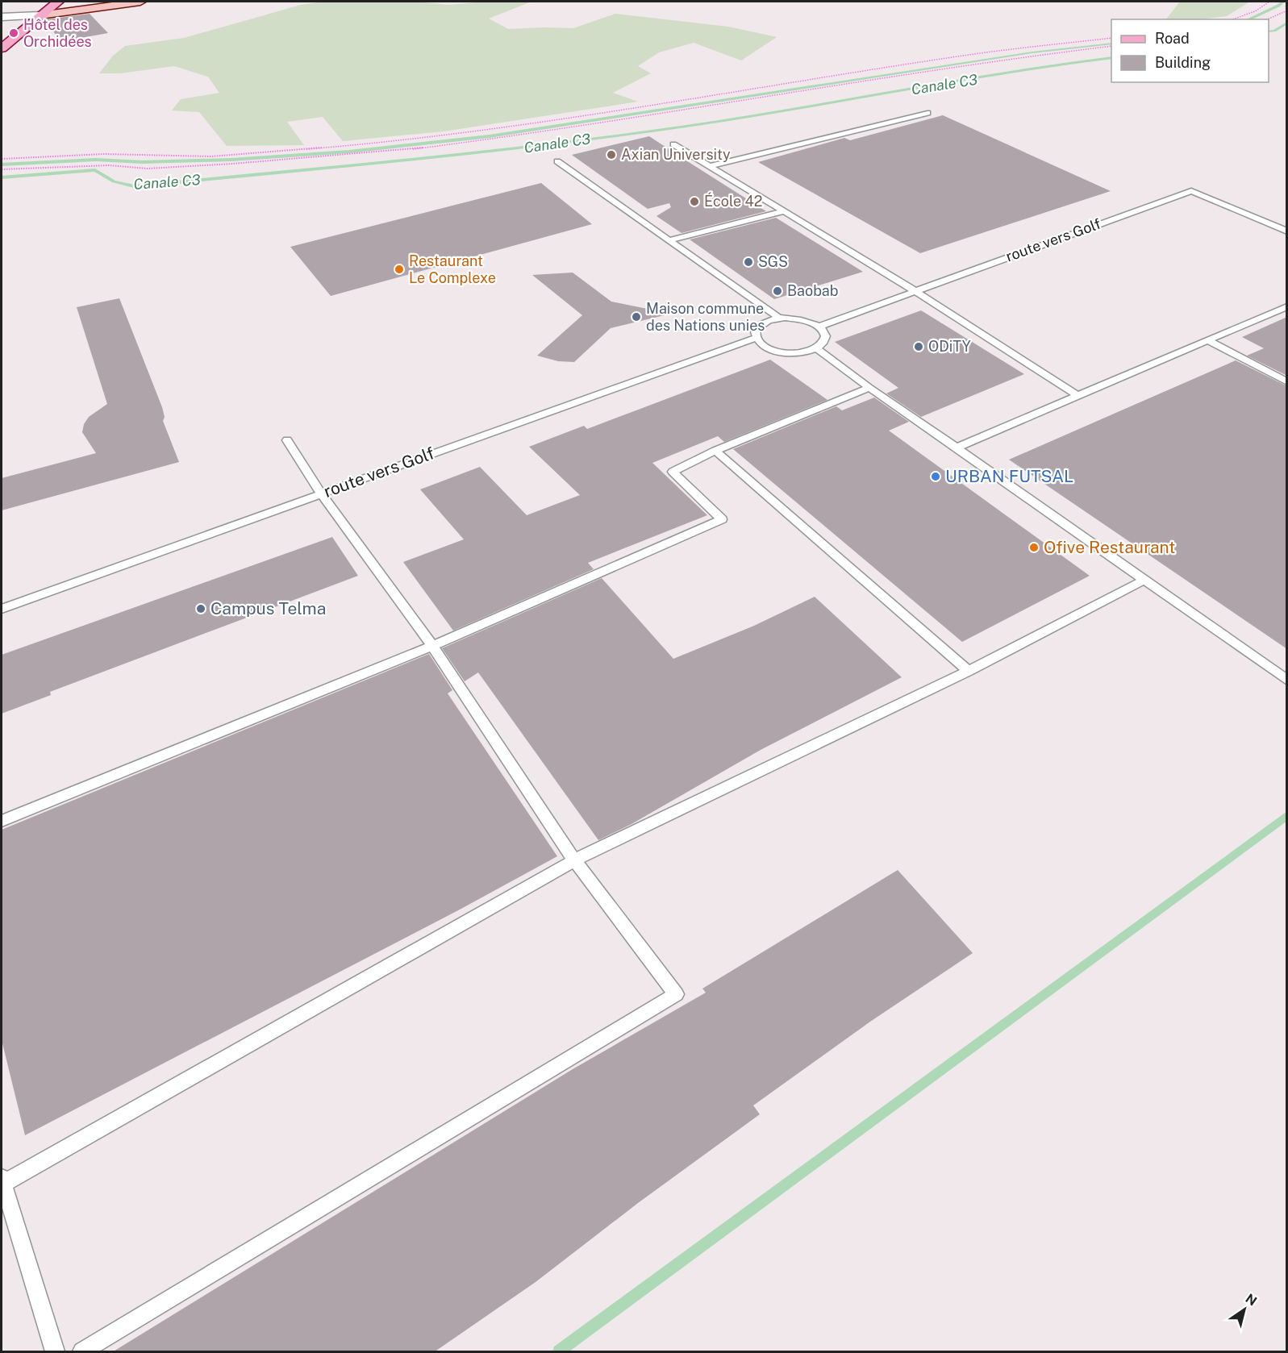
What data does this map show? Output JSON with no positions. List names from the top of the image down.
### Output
{
  "streets": {
    "lane": ["route vers Golf"]
  },
  "water": ["Canale C3"],
  "places": [
    "Hôtel des Orchidées",
    "Axian University",
    "École 42",
    "SGS",
    "Restaurant Le Complexe",
    "Baobab",
    "Maison commune des Nations unies",
    "ODiTY",
    "URBAN FUTSAL",
    "Ofive Restaurant",
    "Campus Telma"
  ],
  "legend": ["Road", "Building"],
  "north": "top right"
}
